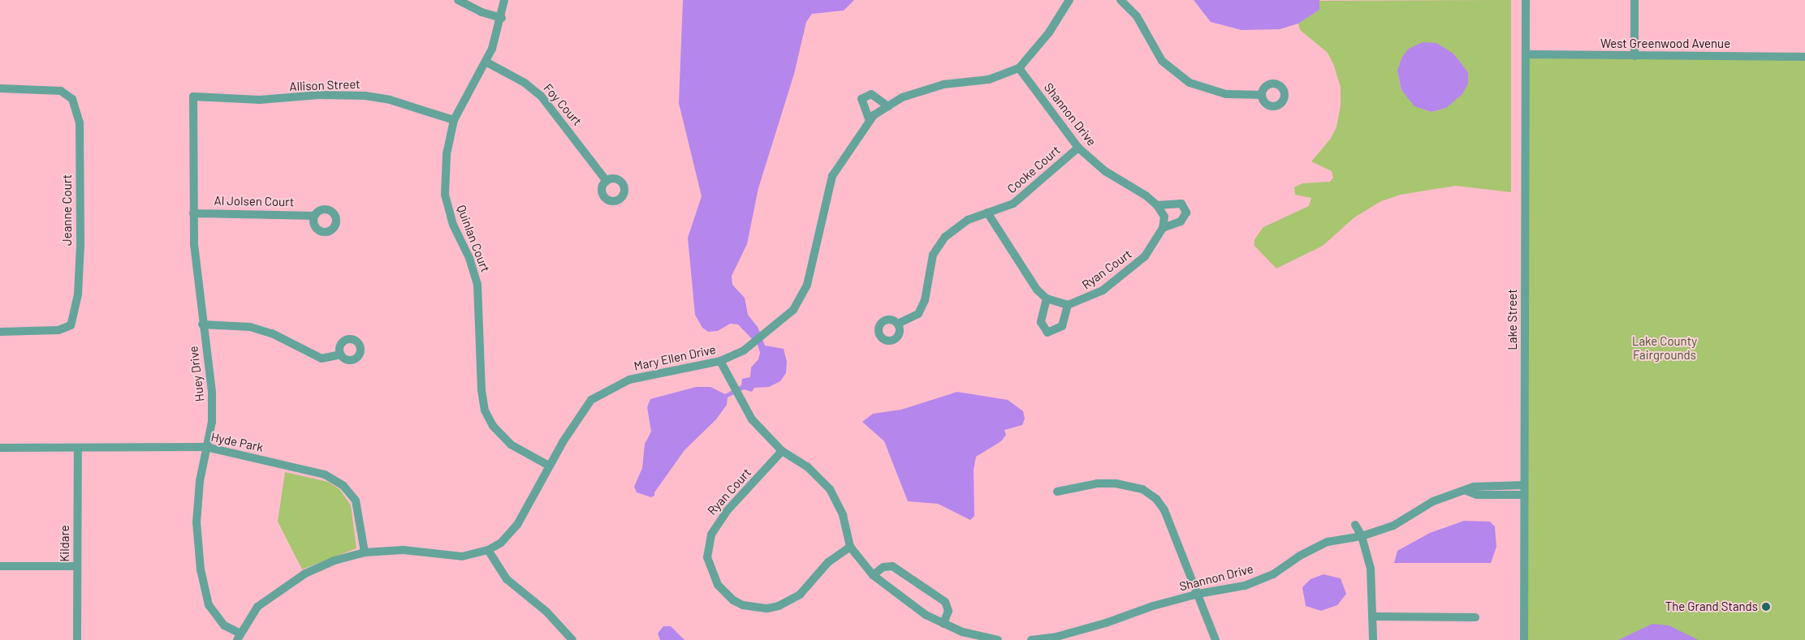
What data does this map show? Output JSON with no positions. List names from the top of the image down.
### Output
{
  "streets": {
    "street": [
      "West Greenwood Avenue",
      "Allison Street",
      "Foy Court",
      "Shannon Drive",
      "Cooke Court",
      "Al Jolsen Court",
      "Jeanne Court",
      "Quinlan Court",
      "Ryan Court",
      "Lake Street",
      "Mary Ellen Drive",
      "Huey Drive",
      "Hyde Park",
      "Kildare"
    ]
  },
  "crossings": [
    ["West Greenwood Avenue", "Lake Street"],
    ["Allison Street", "Quinlan Court"],
    ["Allison Street", "Huey Drive"],
    ["Foy Court", "Quinlan Court"],
    ["Shannon Drive", "Cooke Court"],
    ["Shannon Drive", "Ryan Court"],
    ["Shannon Drive", "Lake Street"],
    ["Shannon Drive", "Mary Ellen Drive"],
    ["Al Jolsen Court", "Huey Drive"],
    ["Quinlan Court", "Mary Ellen Drive"],
    ["Mary Ellen Drive", "Huey Drive"],
    ["Mary Ellen Drive", "Hyde Park"],
    ["Huey Drive", "Hyde Park"],
    ["Hyde Park", "Kildare"]
  ],
  "parks": ["Lake County Fairgrounds"],
  "places": ["The Grand Stands"]
}
